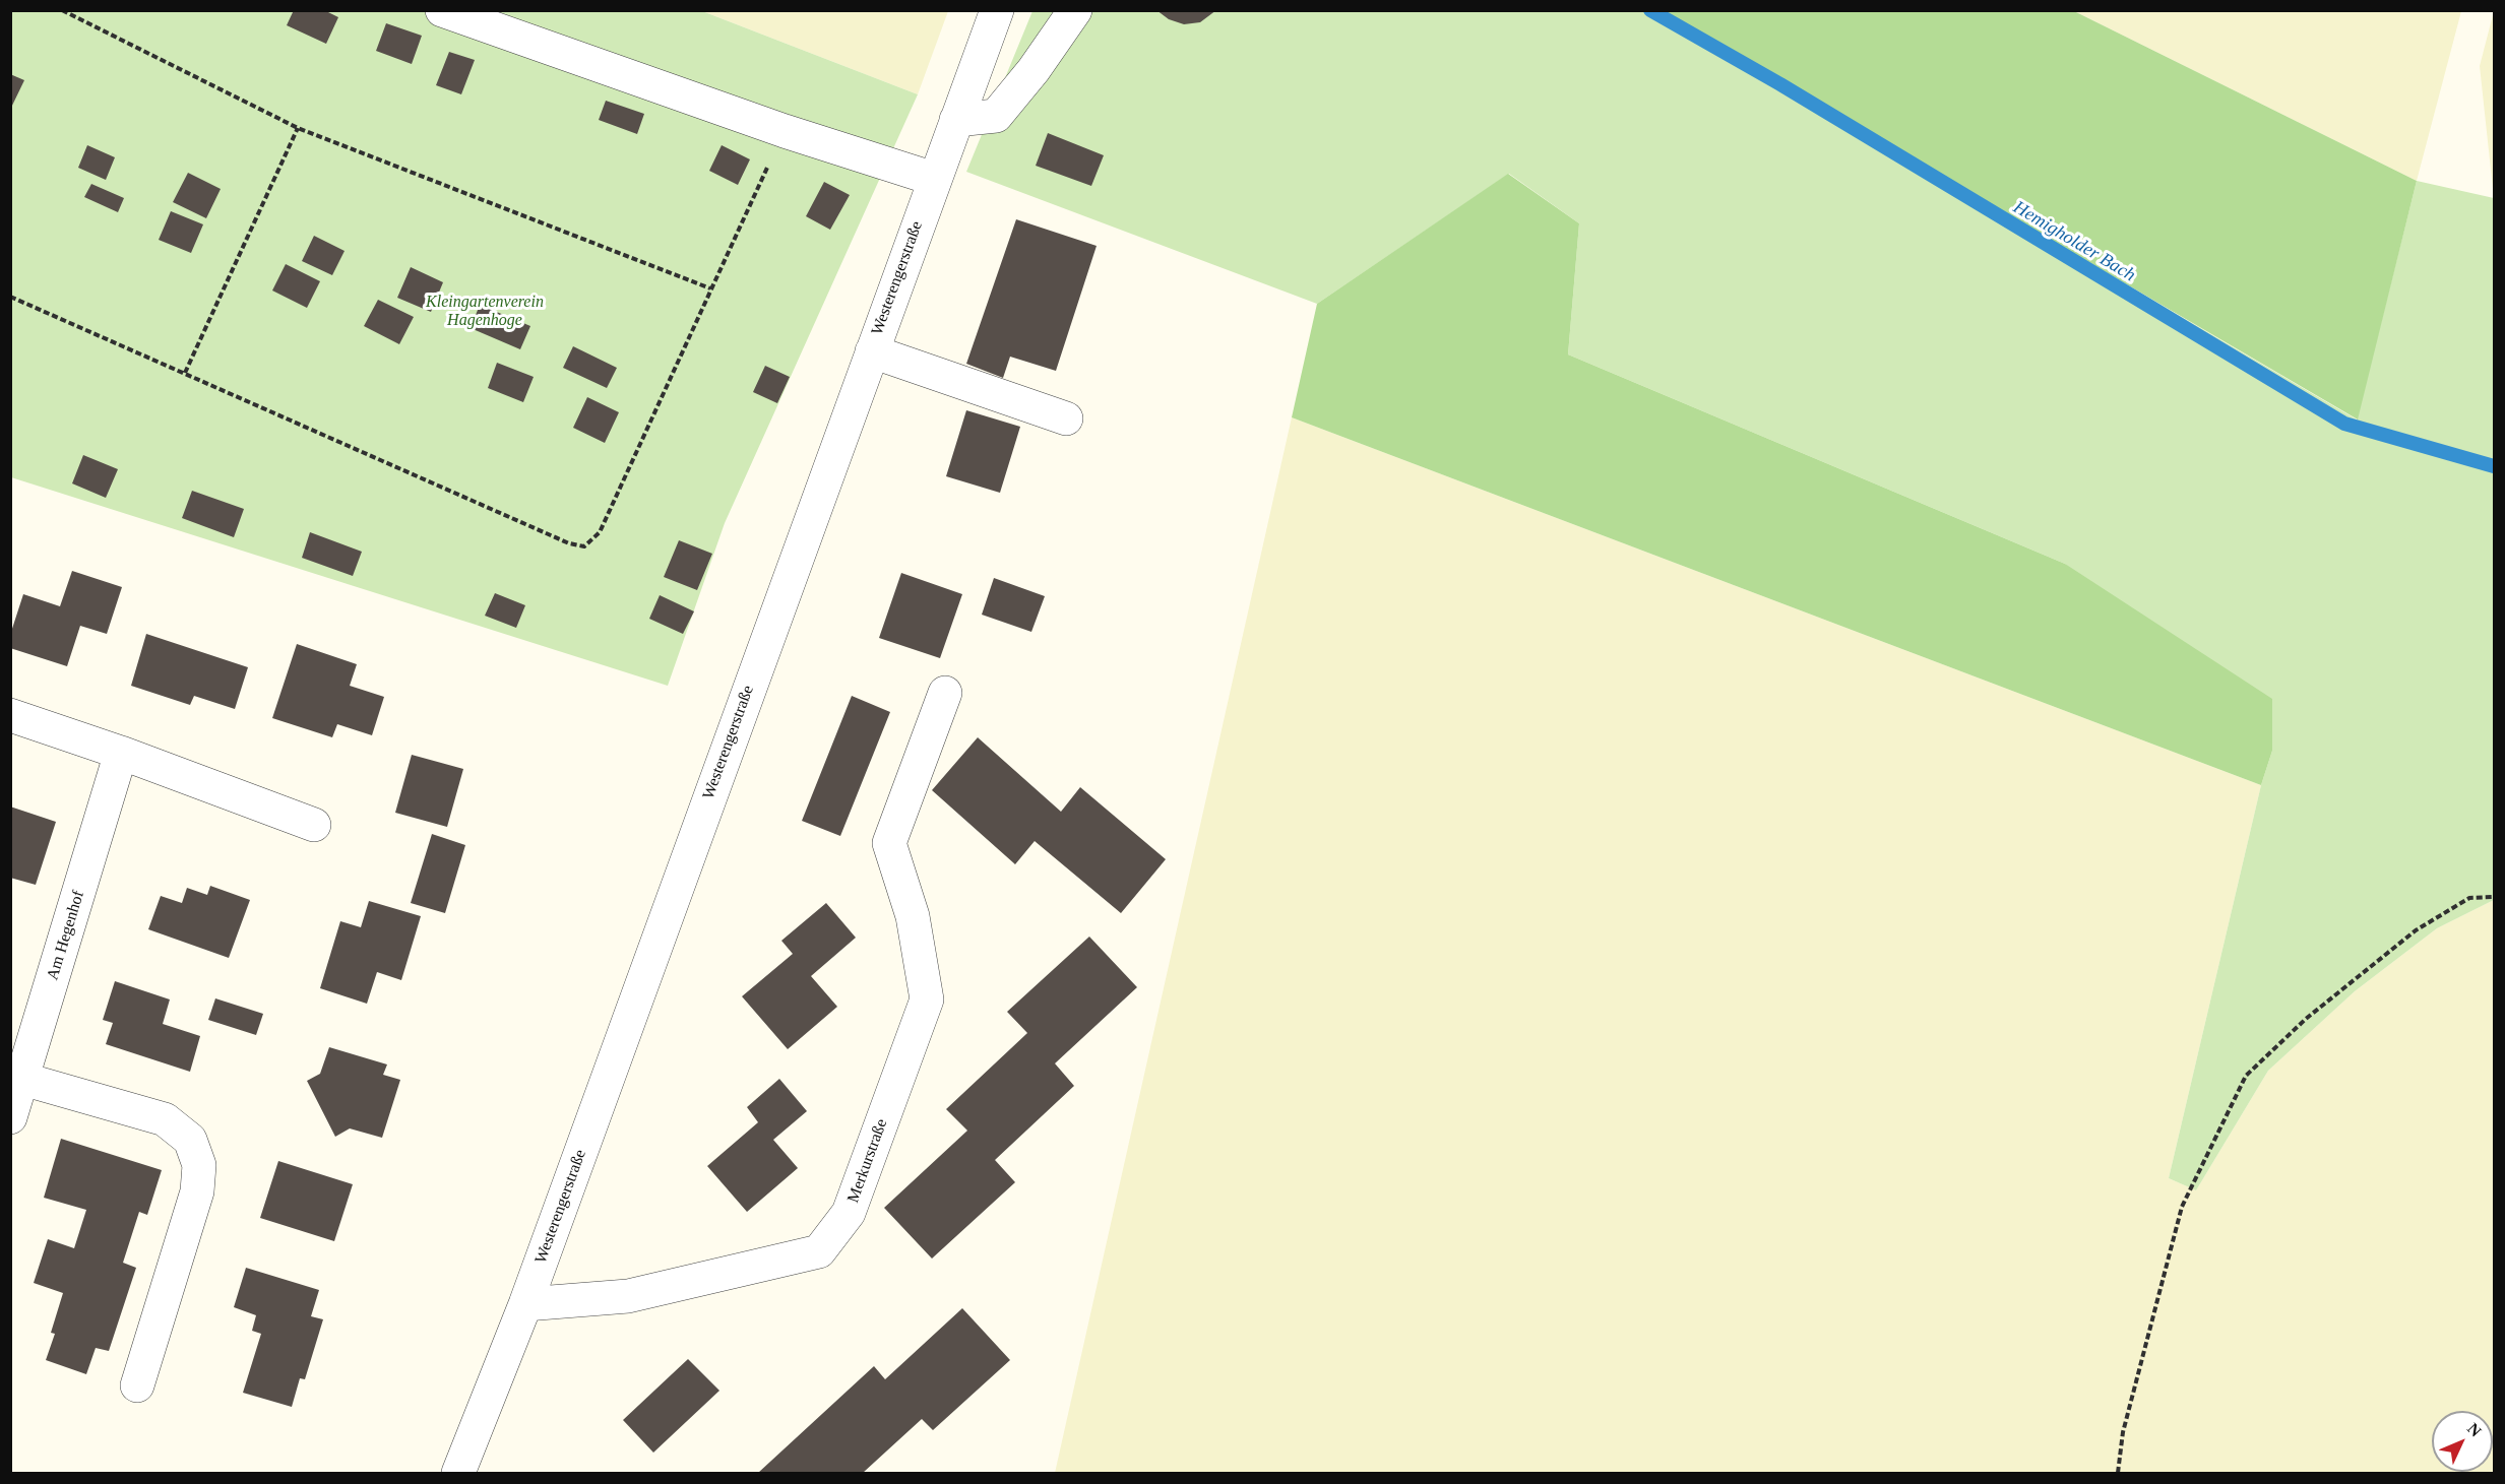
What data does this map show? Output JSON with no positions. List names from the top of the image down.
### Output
{
  "streets": {
    "street": ["Westerengerstraße", "Am Hegenhof", "Merkurstraße"]
  },
  "crossings": [
    ["Westerengerstraße", "Merkurstraße"]
  ],
  "water": ["Hemigholder Bach"],
  "parks": ["Kleingartenverein Hagenhoge"],
  "north": "top right"
}
